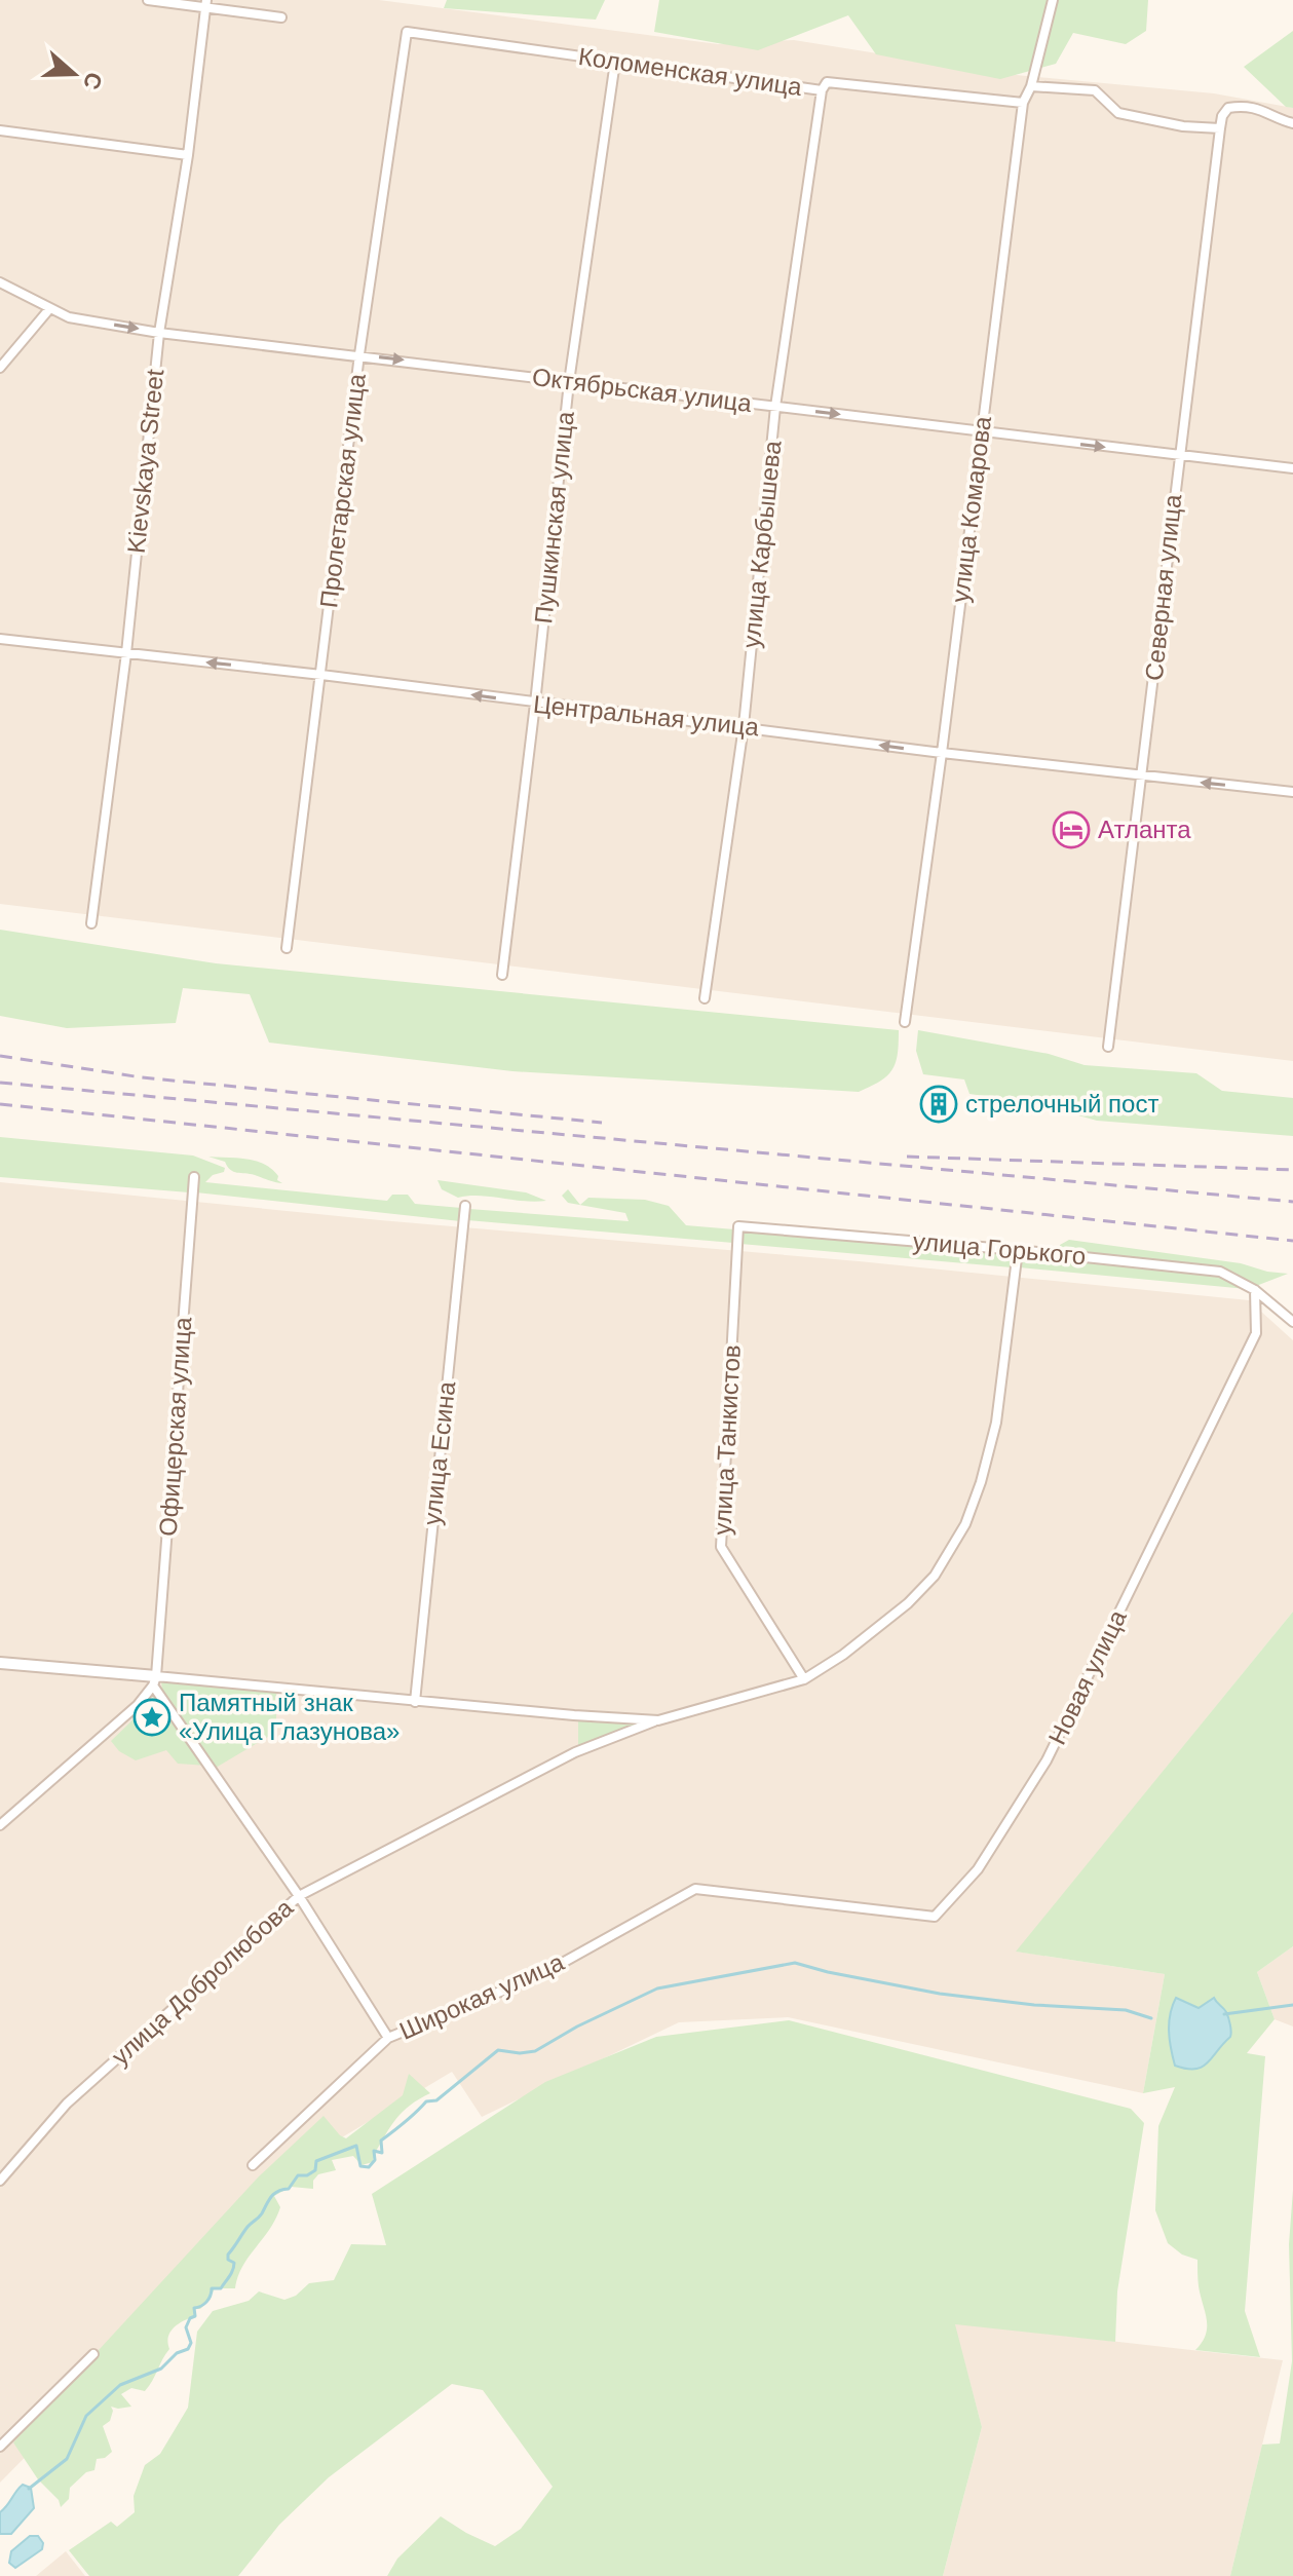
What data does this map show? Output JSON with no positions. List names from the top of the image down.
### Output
{
  "streets": {
    "street": [
      "Коломенская улица",
      "Октябрьская улица",
      "Kievskaya Street",
      "Пролетарская улица",
      "улица Комарова",
      "Пушкинская улица",
      "улица Карбышева",
      "Северная улица",
      "Центральная улица",
      "улица Горького",
      "Офицерская улица",
      "улица Танкистов",
      "улица Есина",
      "Новая улица",
      "улица Добролюбова",
      "Широкая улица"
    ]
  },
  "crossings": [
    ["Коломенская улица", "Пролетарская улица"],
    ["Коломенская улица", "улица Комарова"],
    ["Коломенская улица", "Пушкинская улица"],
    ["Коломенская улица", "улица Карбышева"],
    ["Октябрьская улица", "Kievskaya Street"],
    ["Октябрьская улица", "Пролетарская улица"],
    ["Октябрьская улица", "улица Комарова"],
    ["Октябрьская улица", "Пушкинская улица"],
    ["Октябрьская улица", "улица Карбышева"],
    ["Октябрьская улица", "Северная улица"],
    ["Kievskaya Street", "Центральная улица"],
    ["Пролетарская улица", "Центральная улица"],
    ["улица Комарова", "Центральная улица"],
    ["Пушкинская улица", "Центральная улица"],
    ["улица Карбышева", "Центральная улица"],
    ["Северная улица", "Центральная улица"],
    ["улица Горького", "улица Танкистов"],
    ["улица Горького", "Новая улица"],
    ["Офицерская улица", "Широкая улица"],
    ["Новая улица", "Широкая улица"],
    ["улица Добролюбова", "Широкая улица"]
  ],
  "one_way": ["Октябрьская улица", "Центральная улица"],
  "places": {
    "hotel": ["Атланта"],
    "building": ["стрелочный пост"],
    "place": ["Памятный знак «Улица Глазунова»"]
  },
  "north": "right"
}
